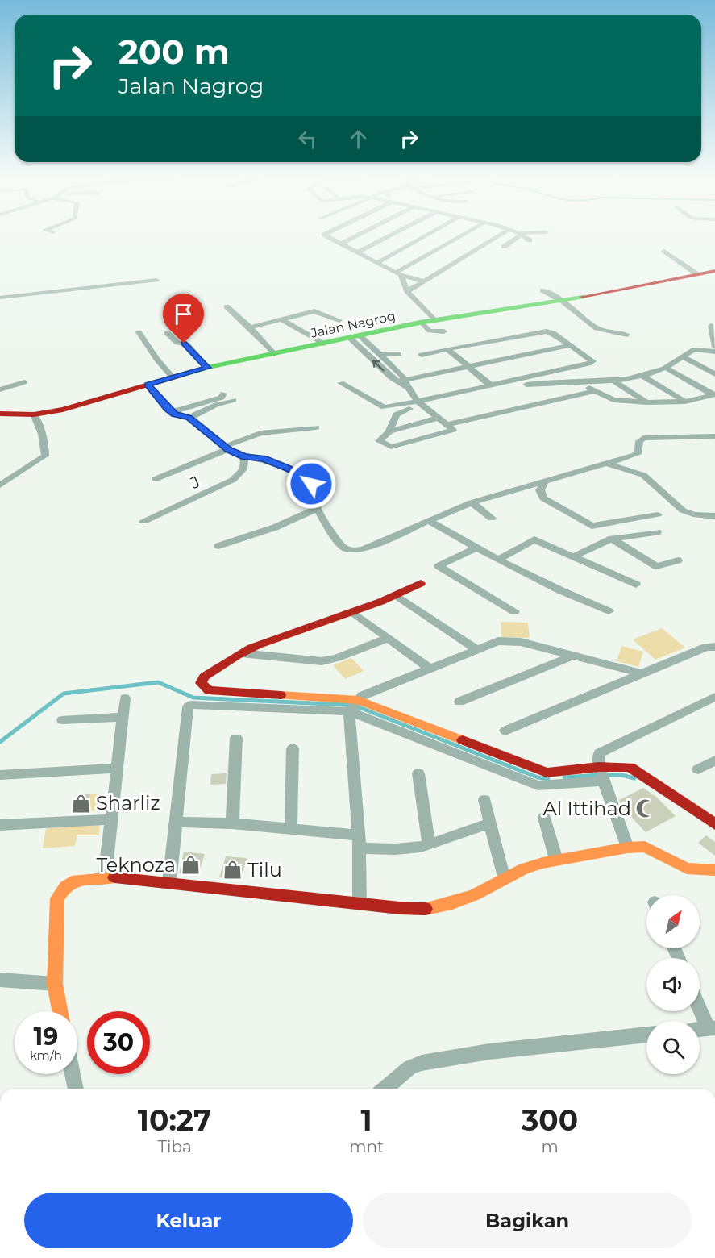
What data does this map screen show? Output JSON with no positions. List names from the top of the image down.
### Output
{
  "streets": {
    "street": ["Jalan Nagrog", "J"]
  },
  "places": {
    "shop": ["Sharliz", "Teknoza", "Tilu"],
    "mosque": ["Al Ittihad"]
  },
  "north": "top right",
  "page": {
    "turn": ["200 m", "Jalan Nagrog"],
    "speed": "19 km/h",
    "limit": "30",
    "eta": [
      "10:27",
      "Tiba",
      "1",
      "mnt",
      "300",
      "m"
    ],
    "buttons": ["Keluar", "Bagikan"]
  }
}
